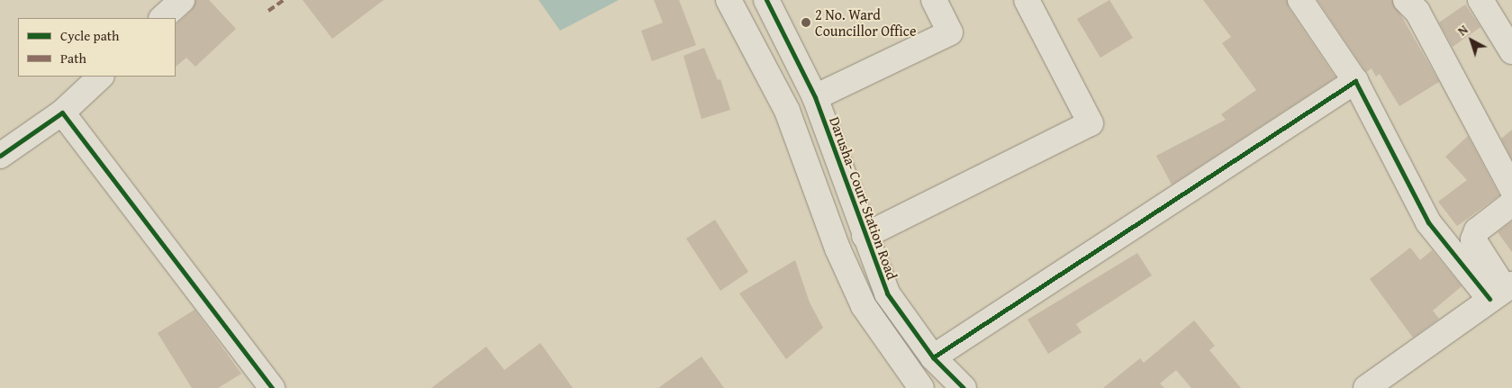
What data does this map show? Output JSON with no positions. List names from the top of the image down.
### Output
{
  "streets": {
    "street": ["Darusha- Court Station Road"]
  },
  "places": ["2 No. Ward Councillor Office"],
  "legend": ["Cycle path", "Path"],
  "north": "top left"
}
